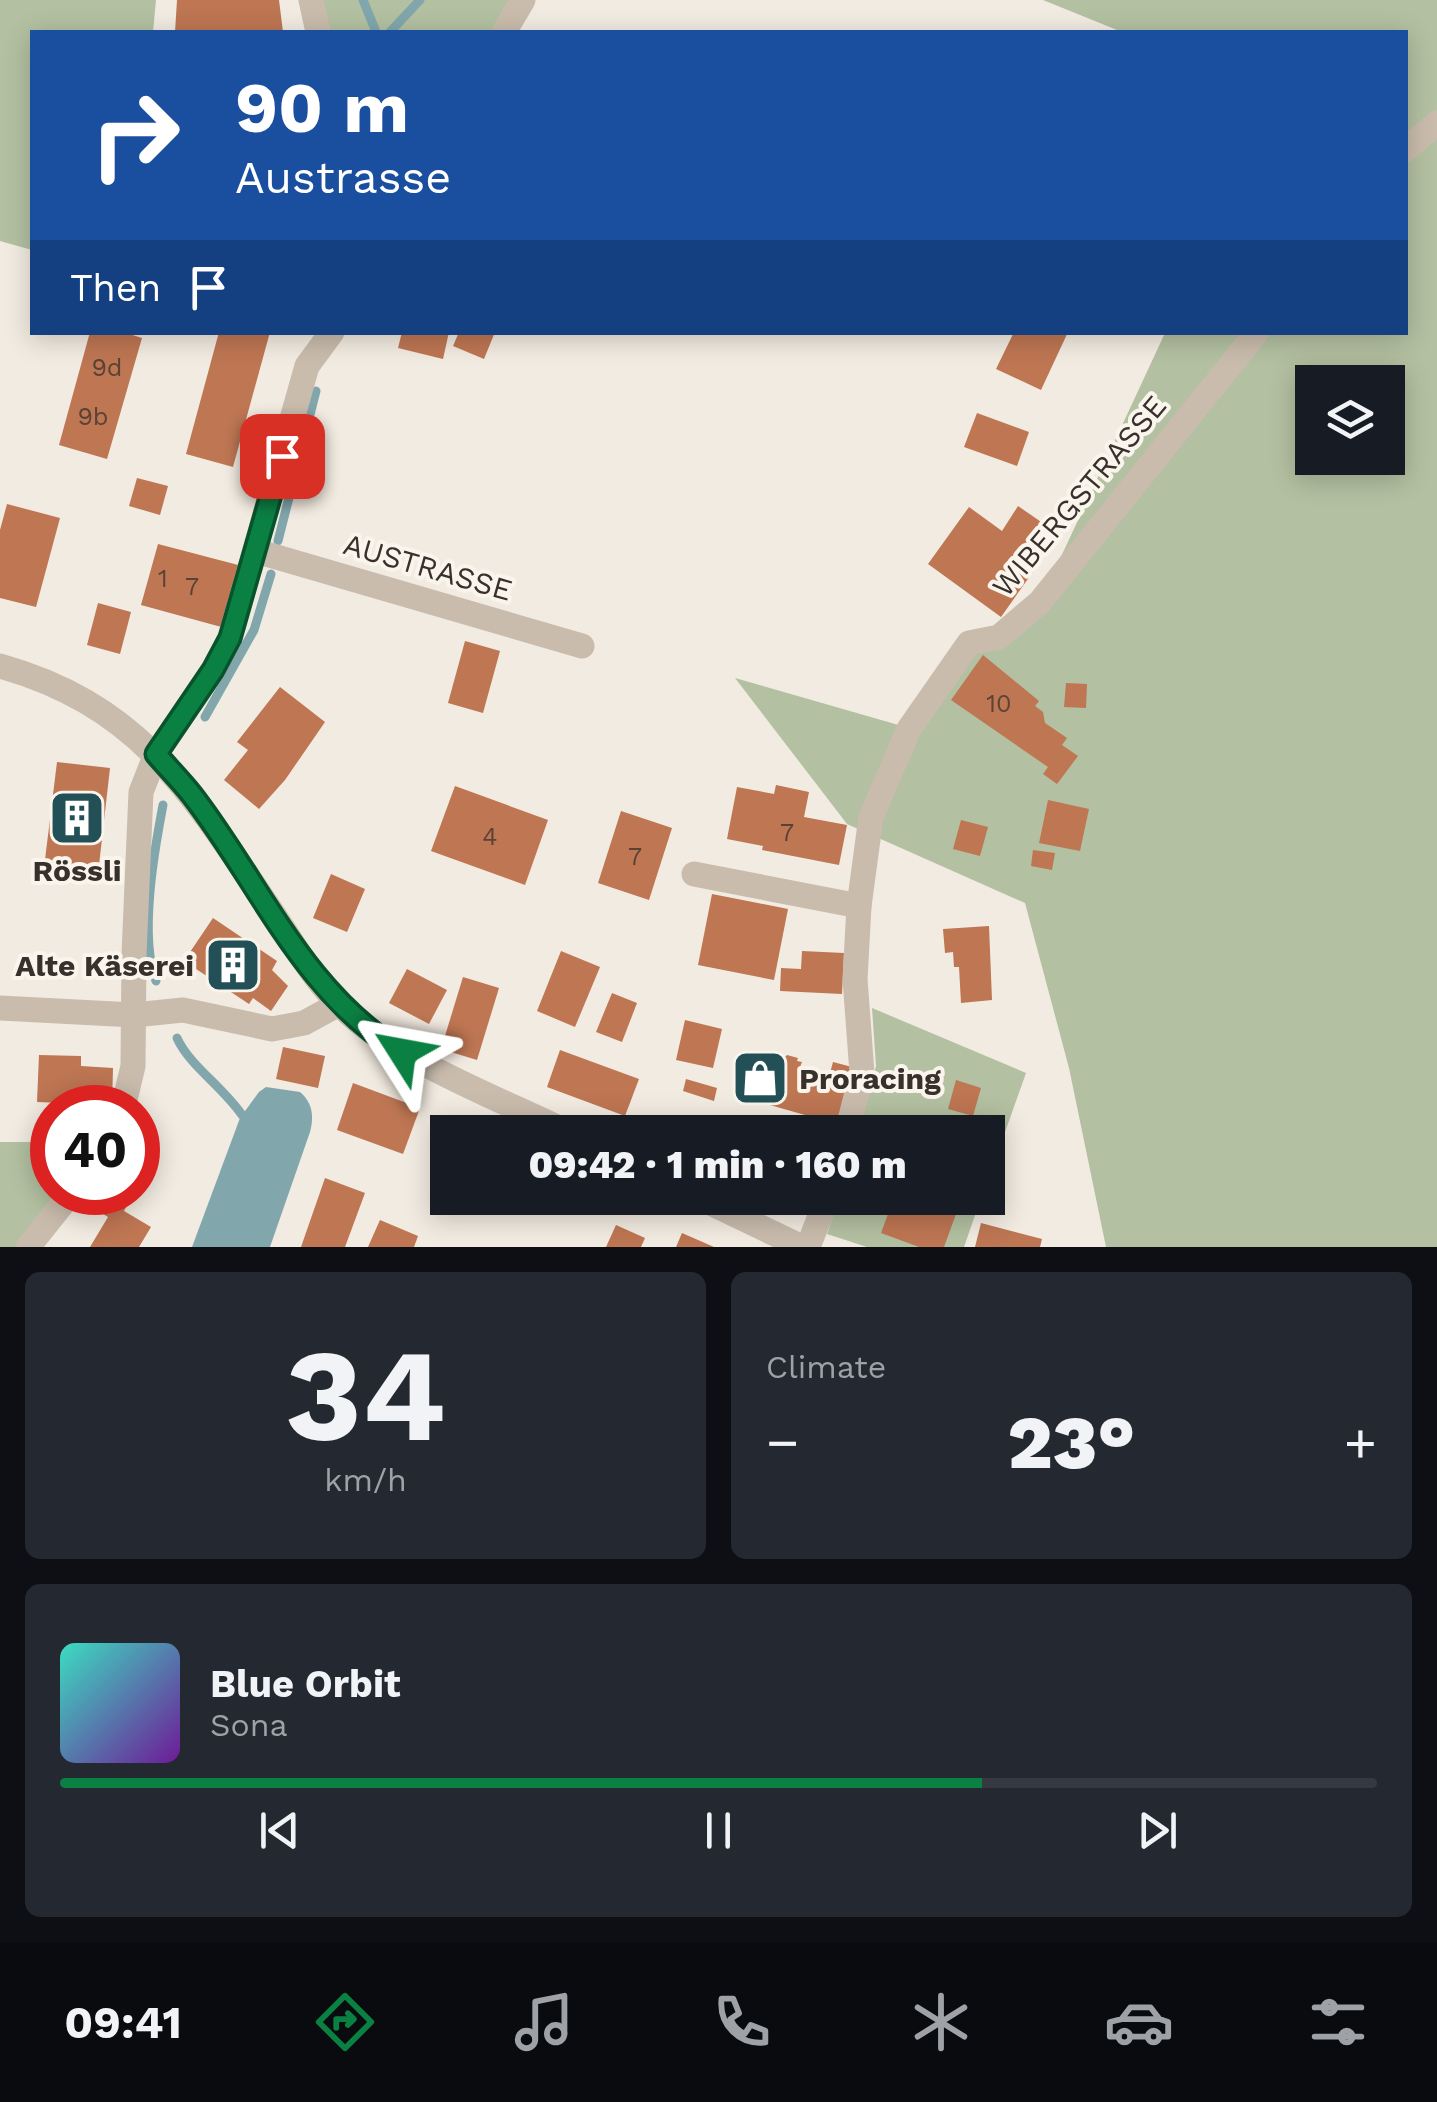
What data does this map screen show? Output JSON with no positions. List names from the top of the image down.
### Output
{
  "streets": {
    "street": ["WIBERGSTRASSE", "AUSTRASSE"]
  },
  "places": {
    "building": ["Rössli", "Alte Käserei"],
    "shop": ["Proracing"]
  },
  "house_numbers": [
    "9d",
    "9b",
    "1",
    "7",
    "10",
    "7",
    "4",
    "7"
  ],
  "page": {
    "turn": ["90 m", "Austrasse"],
    "then": "Then",
    "limit": "40",
    "trip": "09:42 · 1 min · 160 m",
    "tile": [
      ["34", "km/h"],
      "Climate"
    ],
    "heat": ["−", "23°", "+"],
    "song": ["Blue Orbit", "Sona"],
    "tabs": "09:41"
  }
}
